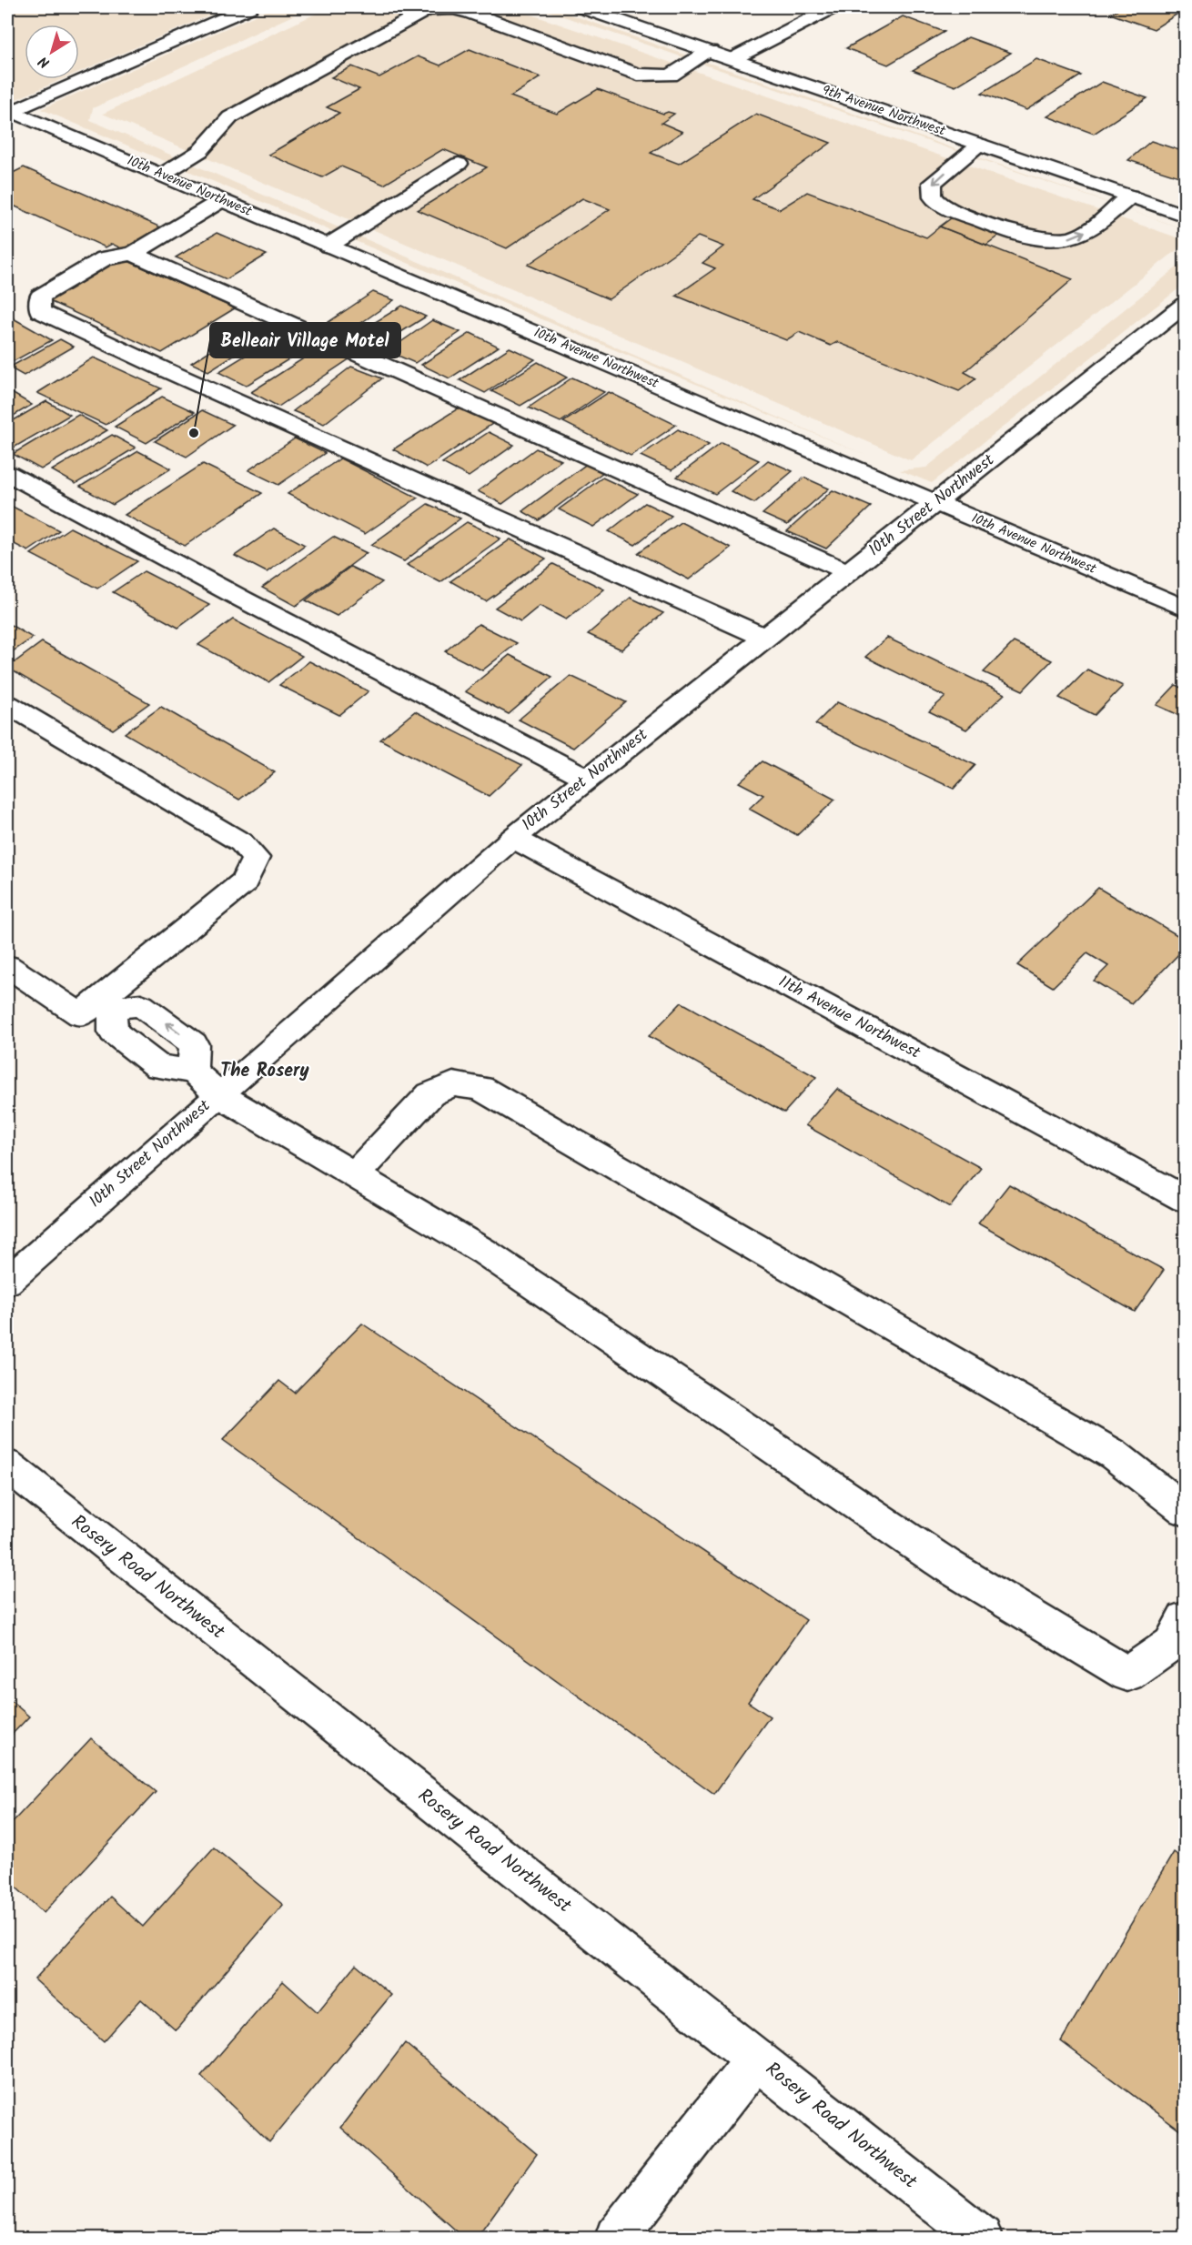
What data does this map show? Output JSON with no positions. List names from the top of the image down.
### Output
{
  "streets": {
    "street": [
      "9th Avenue Northwest",
      "10th Avenue Northwest",
      "10th Street Northwest",
      "11th Avenue Northwest",
      "Rosery Road Northwest"
    ]
  },
  "crossings": [
    ["10th Avenue Northwest", "10th Street Northwest"],
    ["10th Street Northwest", "11th Avenue Northwest"]
  ],
  "districts": ["The Rosery"],
  "places": ["Belleair Village Motel"],
  "north": "bottom left"
}
